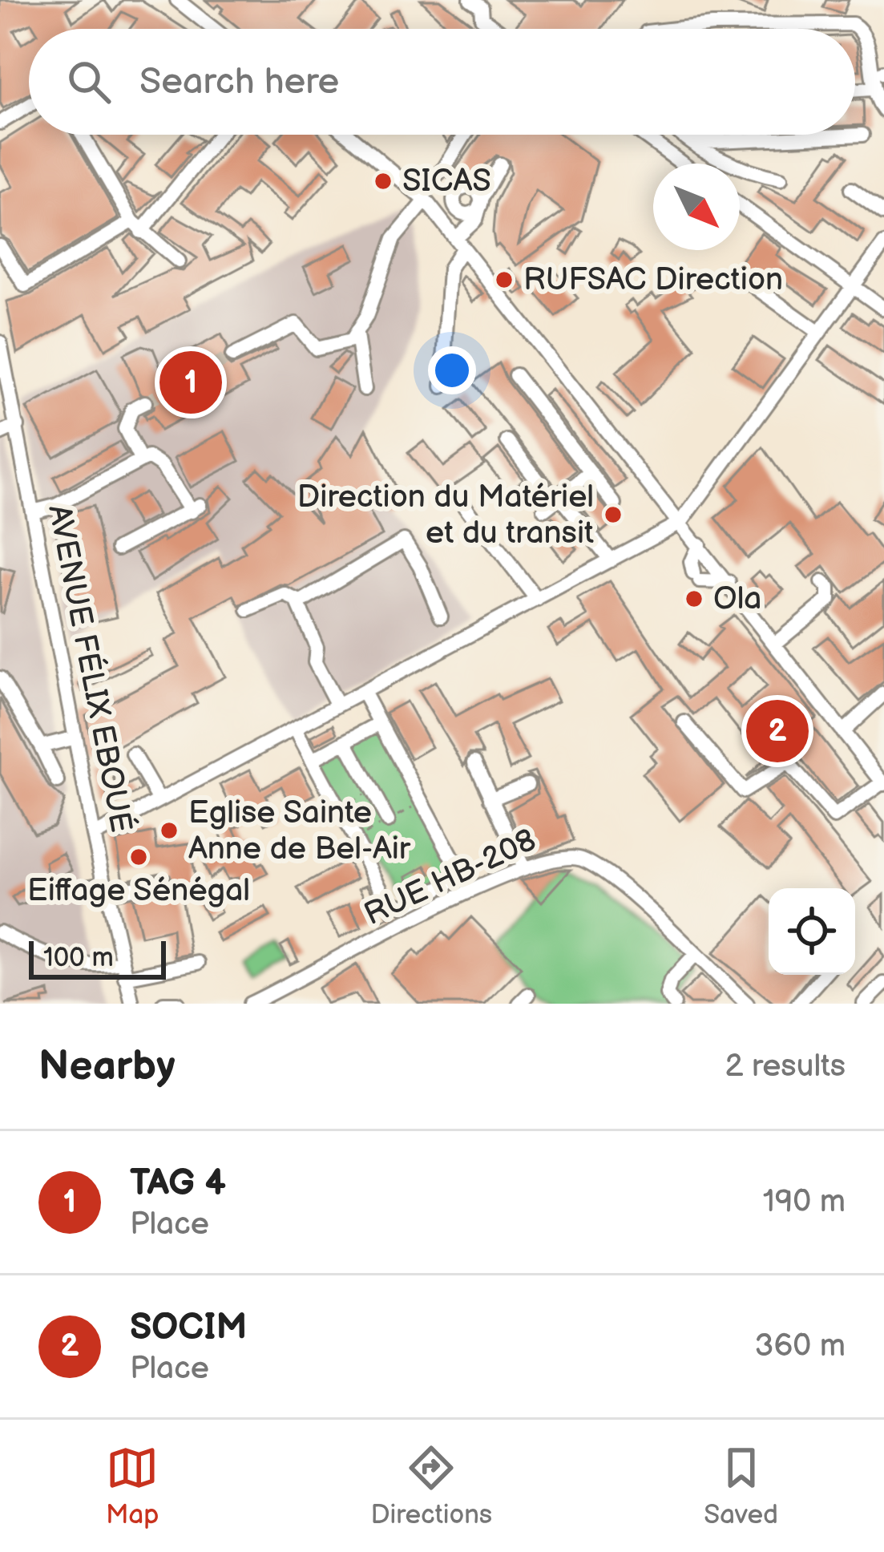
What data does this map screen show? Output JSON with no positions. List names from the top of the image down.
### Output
{
  "streets": {
    "street": ["AVENUE FÉLIX EBOUÉ", "RUE HB-208"]
  },
  "places": [
    "SICAS",
    "RUFSAC Direction",
    "Direction du Matériel et du transit",
    "Ola",
    "Eglise Sainte Anne de Bel-Air",
    "Eiffage Sénégal"
  ],
  "scale_bar": "100 m",
  "north": "bottom right",
  "page": {
    "search": "Search here",
    "pins": ["1", "2"],
    "scale": "100 m",
    "heading": ["Nearby", "2 results"],
    "list": [
      {
        "mark": "1",
        "name": "TAG 4",
        "note": "Place",
        "value": "190 m"
      },
      {
        "mark": "2",
        "name": "SOCIM",
        "note": "Place",
        "value": "360 m"
      }
    ],
    "nav": ["Map", "Directions", "Saved"]
  }
}
